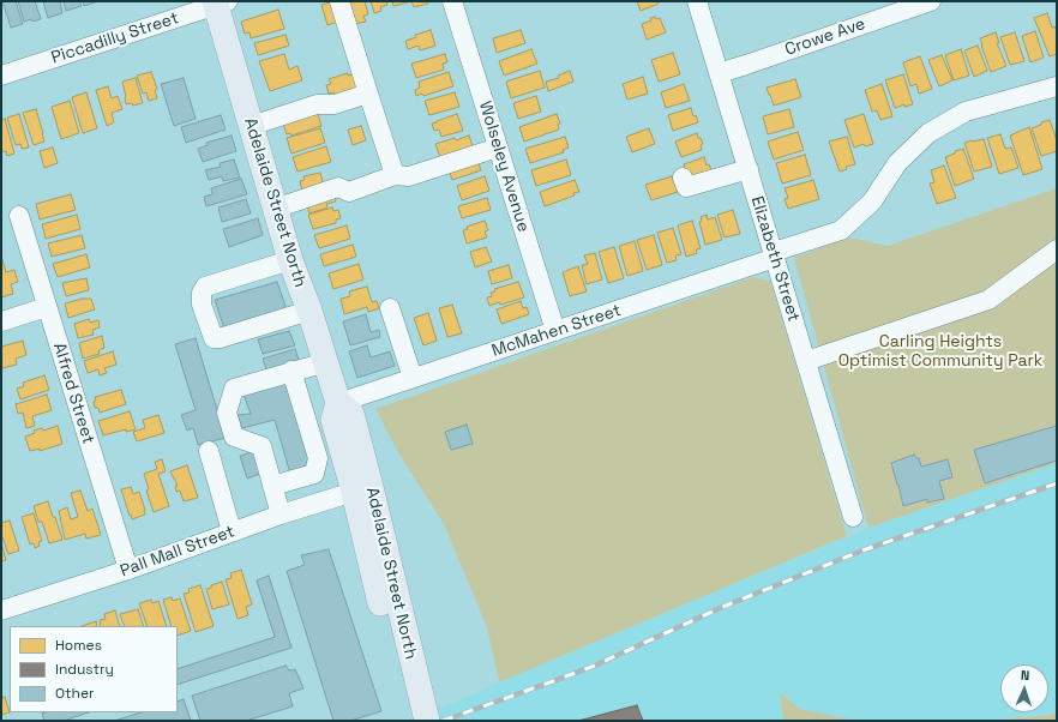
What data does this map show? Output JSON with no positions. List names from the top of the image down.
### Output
{
  "streets": {
    "main road": ["Adelaide Street North"],
    "street": [
      "Crowe Ave",
      "Piccadilly Street",
      "Wolseley Avenue",
      "Elizabeth Street",
      "McMahen Street",
      "Alfred Street",
      "Pall Mall Street"
    ]
  },
  "crossings": [
    ["Crowe Ave", "Elizabeth Street"],
    ["Piccadilly Street", "Adelaide Street North"],
    ["Wolseley Avenue", "McMahen Street"],
    ["Adelaide Street North", "McMahen Street"],
    ["Adelaide Street North", "Pall Mall Street"],
    ["Elizabeth Street", "McMahen Street"],
    ["Alfred Street", "Pall Mall Street"]
  ],
  "parks": ["Carling Heights Optimist Community Park"],
  "legend": ["Homes", "Industry", "Other"],
  "north": "top"
}
